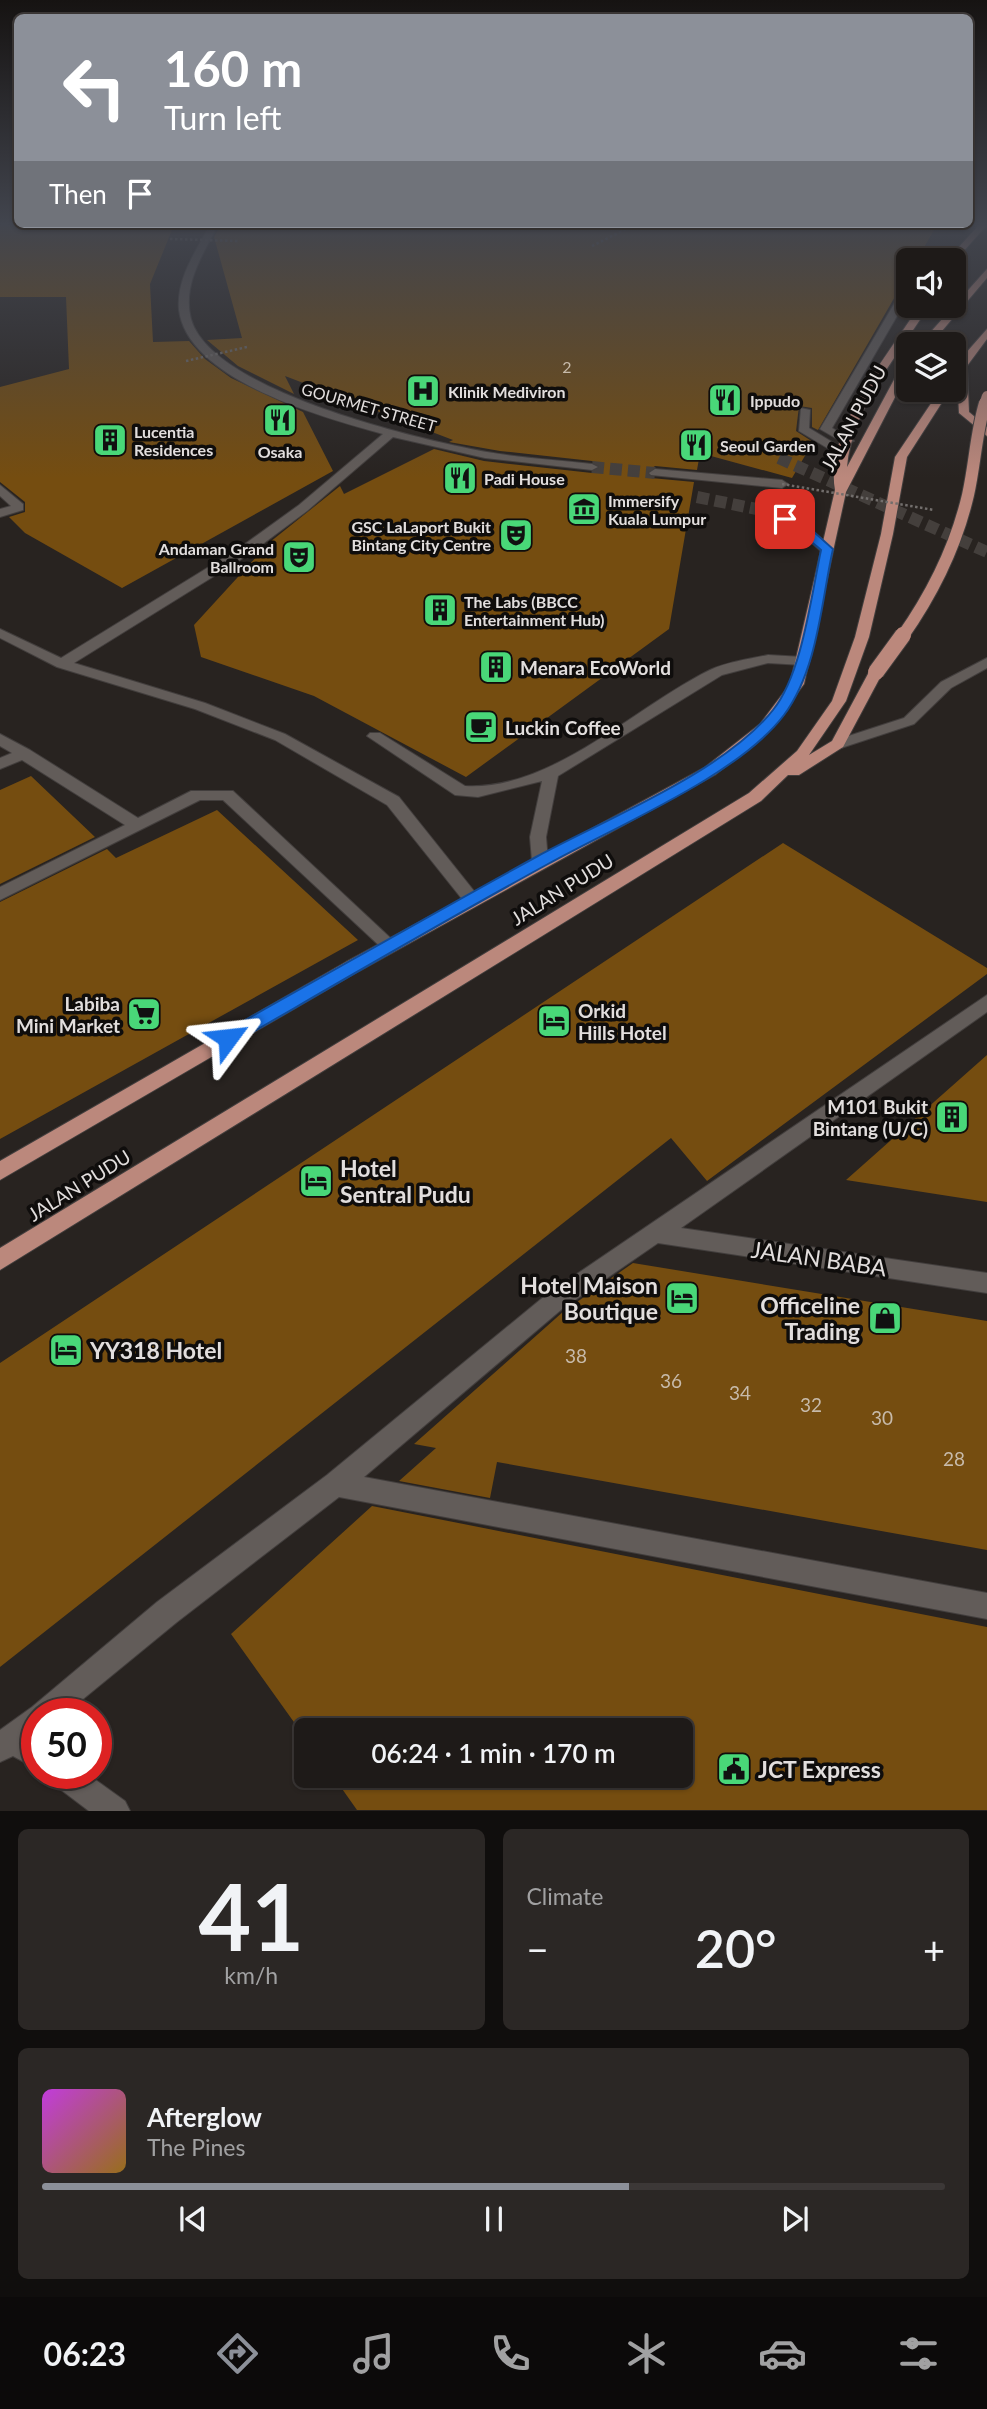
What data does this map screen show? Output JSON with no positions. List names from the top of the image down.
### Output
{
  "streets": {
    "main road": ["JALAN PUDU"],
    "street": ["GOURMET STREET", "JALAN BABA"]
  },
  "places": {
    "hospital": ["Klinik Mediviron"],
    "restaurant": [
      "Ippudo",
      "Osaka",
      "Seoul Garden",
      "Padi House"
    ],
    "building": [
      "Lucentia Residences",
      "The Labs (BBCC Entertainment Hub)",
      "Menara EcoWorld",
      "M101 Bukit Bintang (U/C)"
    ],
    "museum": ["Immersify Kuala Lumpur"],
    "theatre": ["GSC LaLaport Bukit Bintang City Centre", "Andaman Grand Ballroom"],
    "cafe": ["Luckin Coffee"],
    "supermarket": ["Labiba Mini Market"],
    "hotel": [
      "Orkid Hills Hotel",
      "Hotel Sentral Pudu",
      "Hotel Maison Boutique",
      "YY318 Hotel"
    ],
    "shop": ["Officeline Trading"],
    "public building": ["JCT Express"]
  },
  "house_numbers": [
    "2",
    "38",
    "36",
    "34",
    "32",
    "30",
    "28"
  ],
  "page": {
    "turn": ["160 m", "Turn left"],
    "then": "Then",
    "limit": "50",
    "trip": "06:24 · 1 min · 170 m",
    "tile": [
      ["41", "km/h"],
      "Climate"
    ],
    "heat": ["−", "20°", "+"],
    "song": ["Afterglow", "The Pines"],
    "tabs": "06:23"
  }
}
